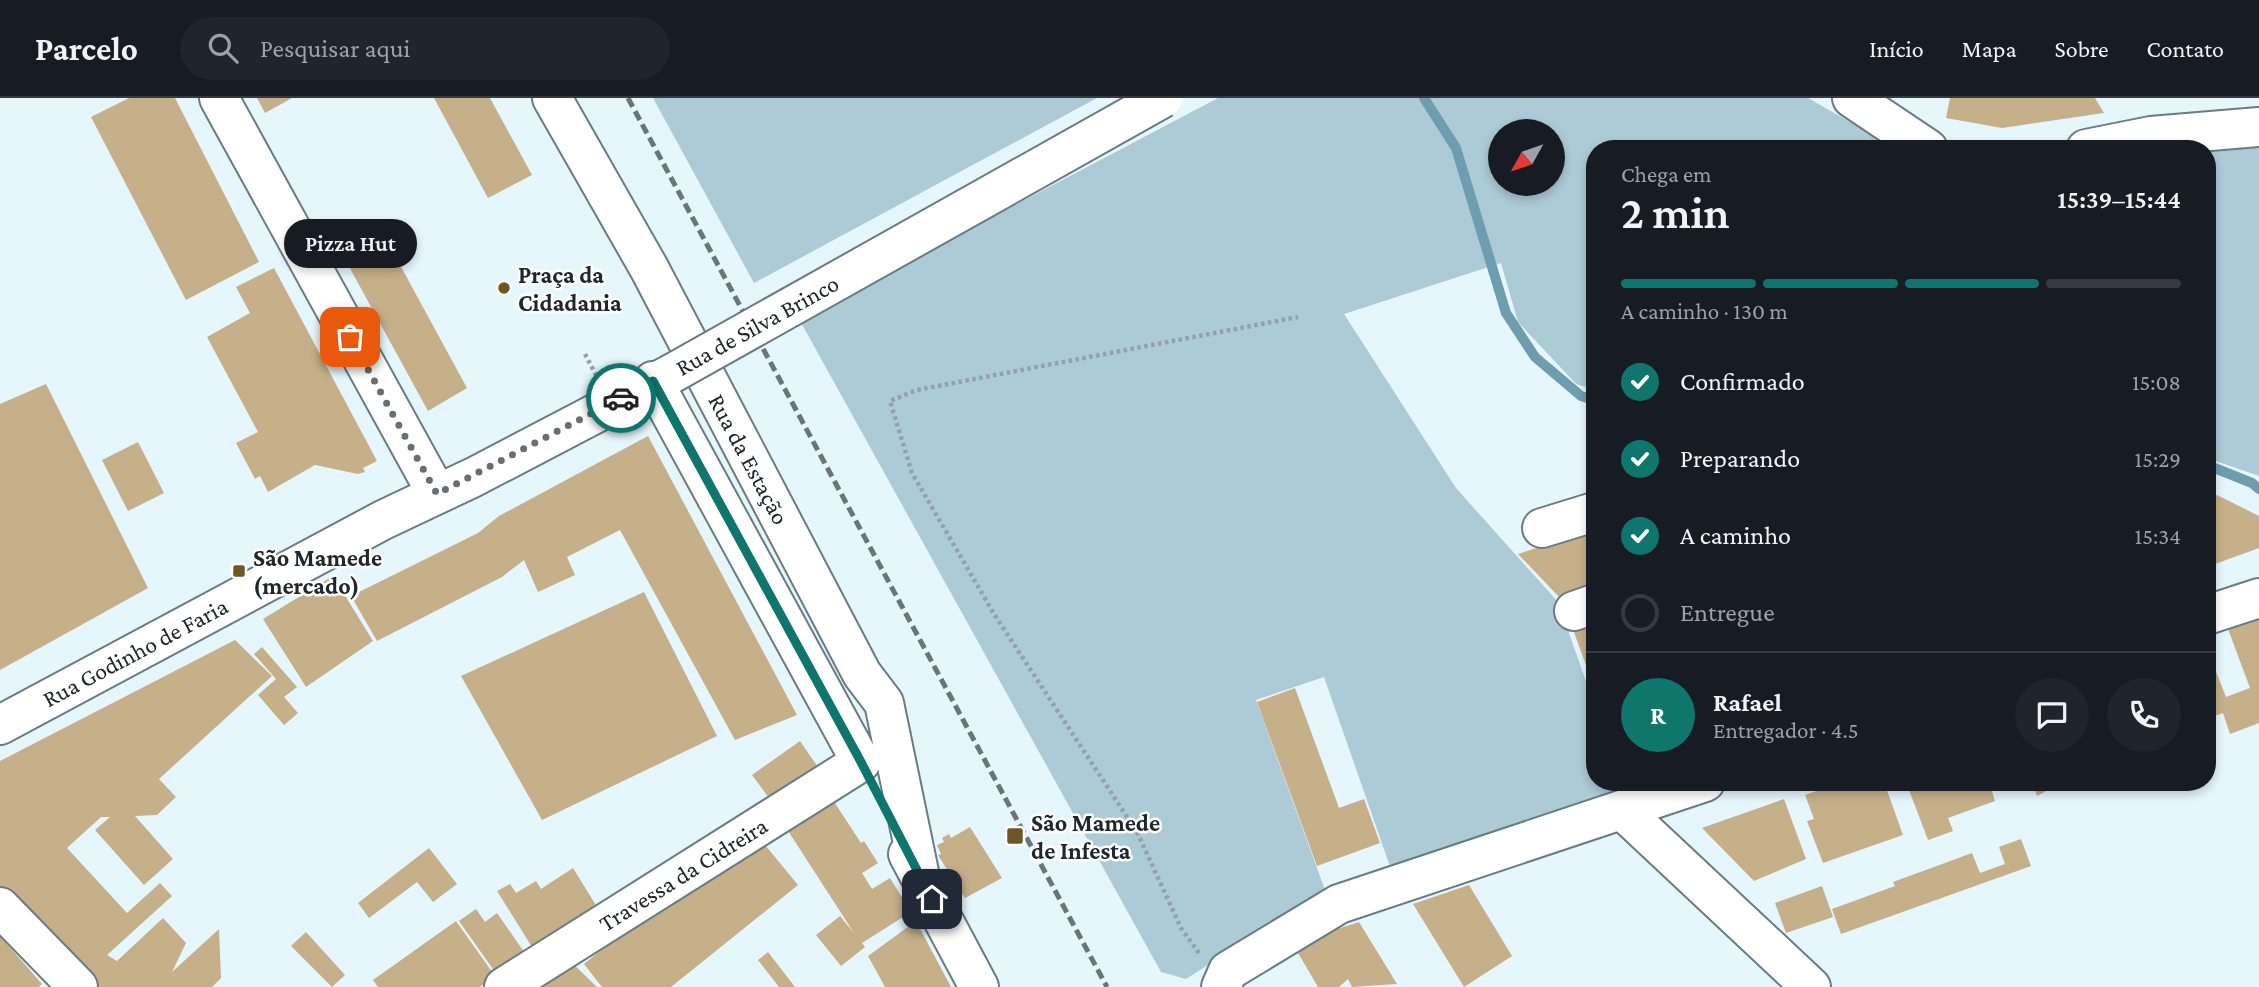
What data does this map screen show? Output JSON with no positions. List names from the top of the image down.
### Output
{
  "streets": {
    "street": [
      "Rua de Silva Brinco",
      "Rua da Estação",
      "Rua Godinho de Faria",
      "Travessa da Cidreira"
    ]
  },
  "crossings": [
    ["Rua de Silva Brinco", "Rua da Estação"],
    ["Rua de Silva Brinco", "Rua Godinho de Faria"],
    ["Rua da Estação", "Travessa da Cidreira"]
  ],
  "places": {
    "other": ["Praça da Cidadania", "Pizza Hut"],
    "transit": ["São Mamede (mercado)", "São Mamede de Infesta"]
  },
  "north": "bottom left",
  "page": {
    "header": "Parcelo",
    "search": "Pesquisar aqui",
    "nav": [
      "Início",
      "Mapa",
      "Sobre",
      "Contato"
    ],
    "heading": ["2 min", "Chega em", "15:39–15:44"],
    "panel": ["Rafael", "Entregador · 4.5"],
    "bubble": "Pizza Hut",
    "bar": "A caminho · 130 m",
    "list": [
      ["Confirmado", "15:08"],
      ["Preparando", "15:29"],
      ["A caminho", "15:34"],
      "Entregue"
    ],
    "round": "R"
  }
}
